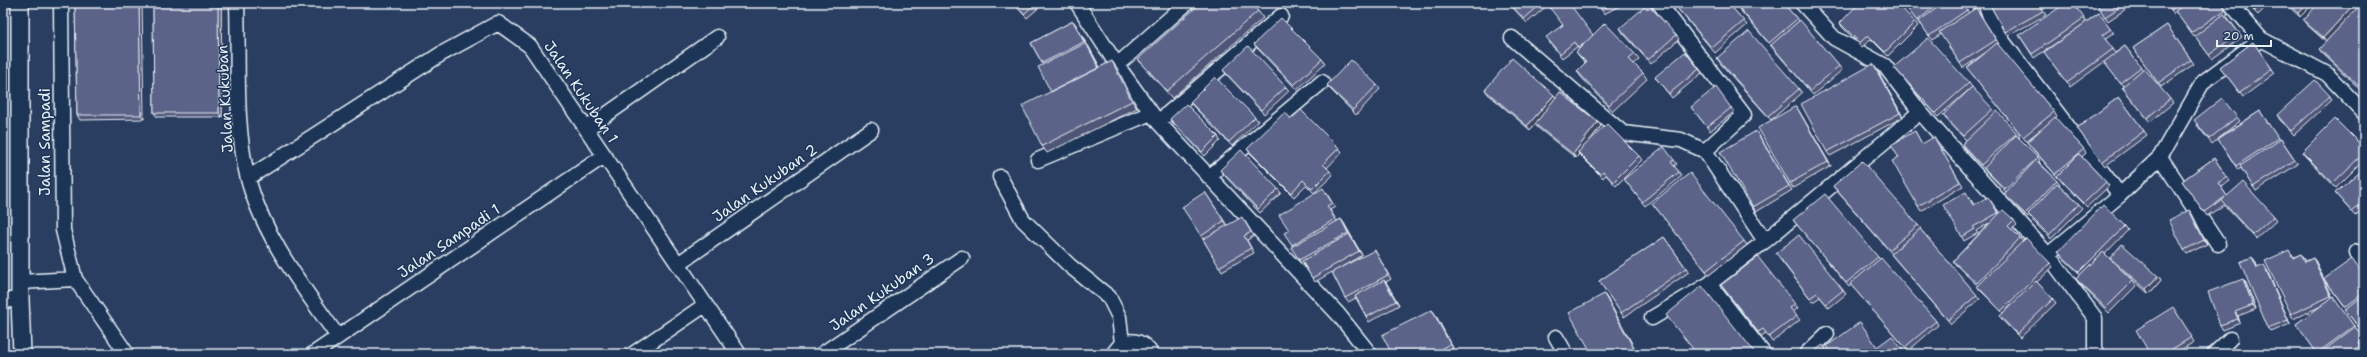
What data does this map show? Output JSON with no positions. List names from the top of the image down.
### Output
{
  "streets": {
    "street": [
      "Jalan Kukuban 1",
      "Jalan Kukuban",
      "Jalan Sampadi",
      "Jalan Kukuban 2",
      "Jalan Sampadi 1",
      "Jalan Kukuban 3"
    ]
  },
  "crossings": [
    ["Jalan Kukuban 1", "Jalan Kukuban"],
    ["Jalan Kukuban 1", "Jalan Kukuban 2"],
    ["Jalan Kukuban 1", "Jalan Sampadi 1"],
    ["Jalan Kukuban", "Jalan Sampadi 1"]
  ],
  "scale_bar": "20 m"
}
